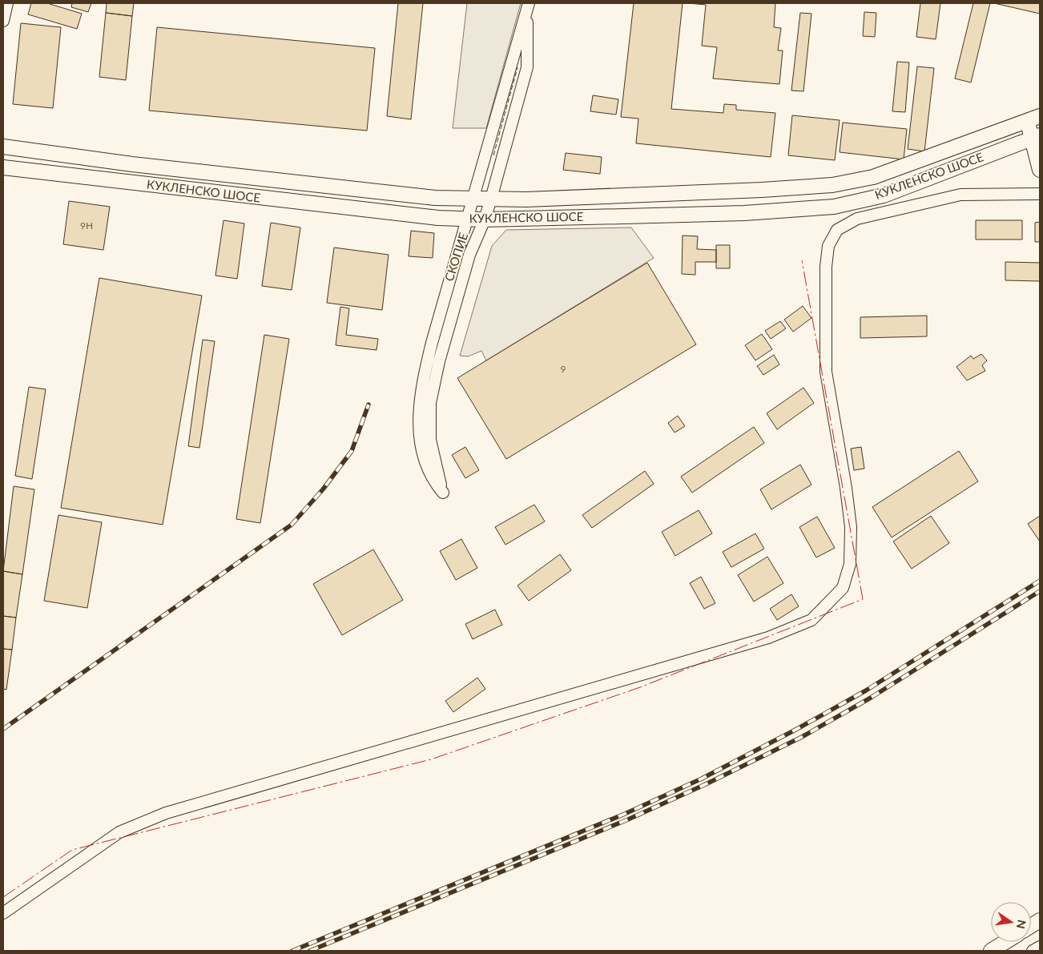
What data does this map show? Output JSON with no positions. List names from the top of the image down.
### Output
{
  "streets": {
    "main road": ["КУКЛЕНСКО ШОСЕ"],
    "street": ["СКОПИЕ"]
  },
  "crossings": [
    ["КУКЛЕНСКО ШОСЕ", "СКОПИЕ"]
  ],
  "house_numbers": ["9Н", "9"],
  "north": "right"
}
